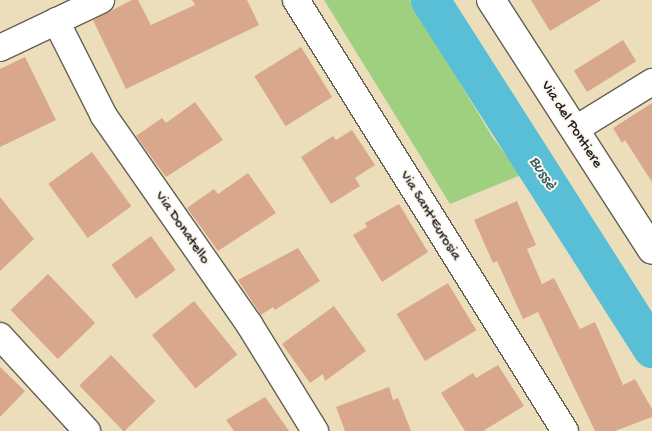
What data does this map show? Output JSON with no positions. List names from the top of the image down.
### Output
{
  "streets": {
    "main road": ["Via del Pontiere"],
    "street": ["Via Sant'Eurosia", "Via Donatello"]
  },
  "water": ["Bussè"]
}
